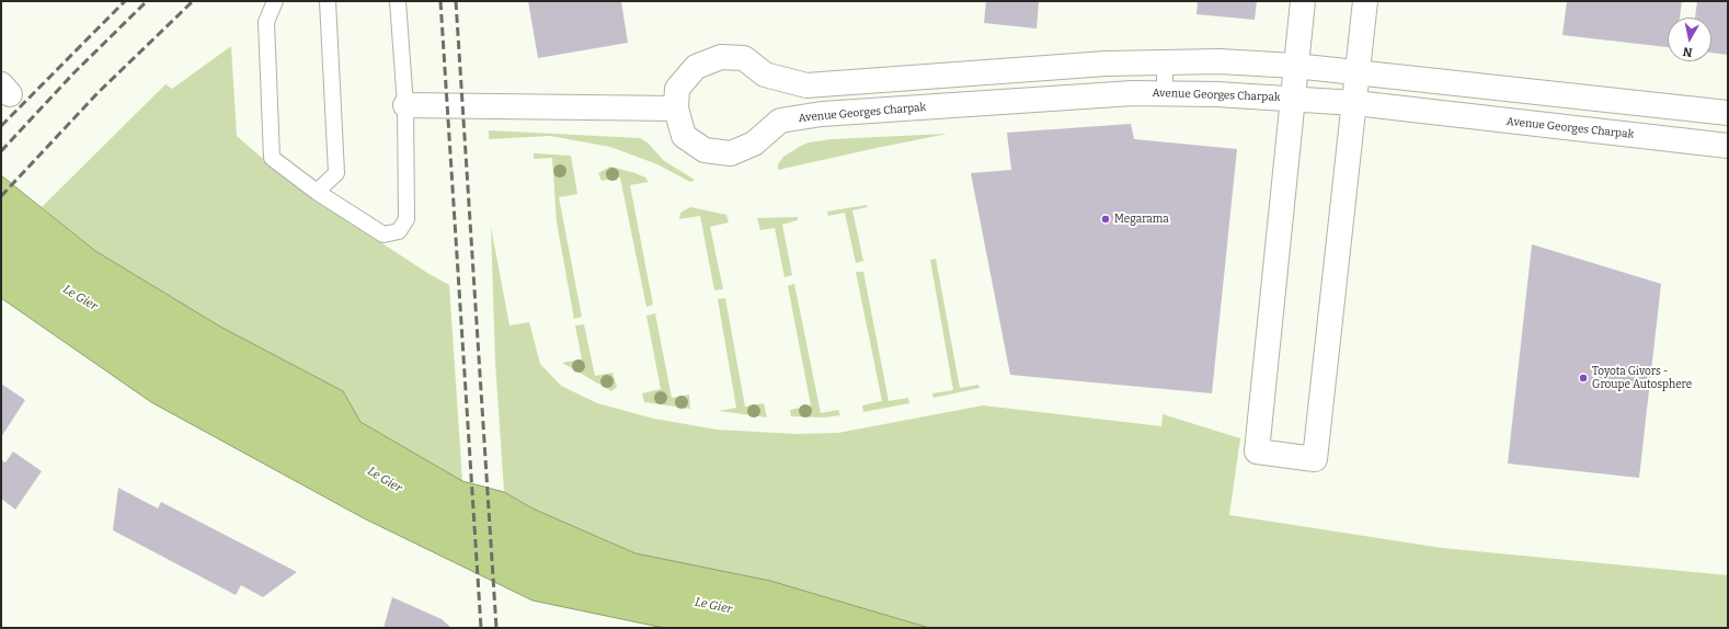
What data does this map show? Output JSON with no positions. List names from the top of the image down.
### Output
{
  "streets": {
    "street": ["Avenue Georges Charpak"]
  },
  "water": ["Le Gier"],
  "places": ["Megarama", "Toyota Givors - Groupe Autosphere"],
  "north": "bottom"
}
